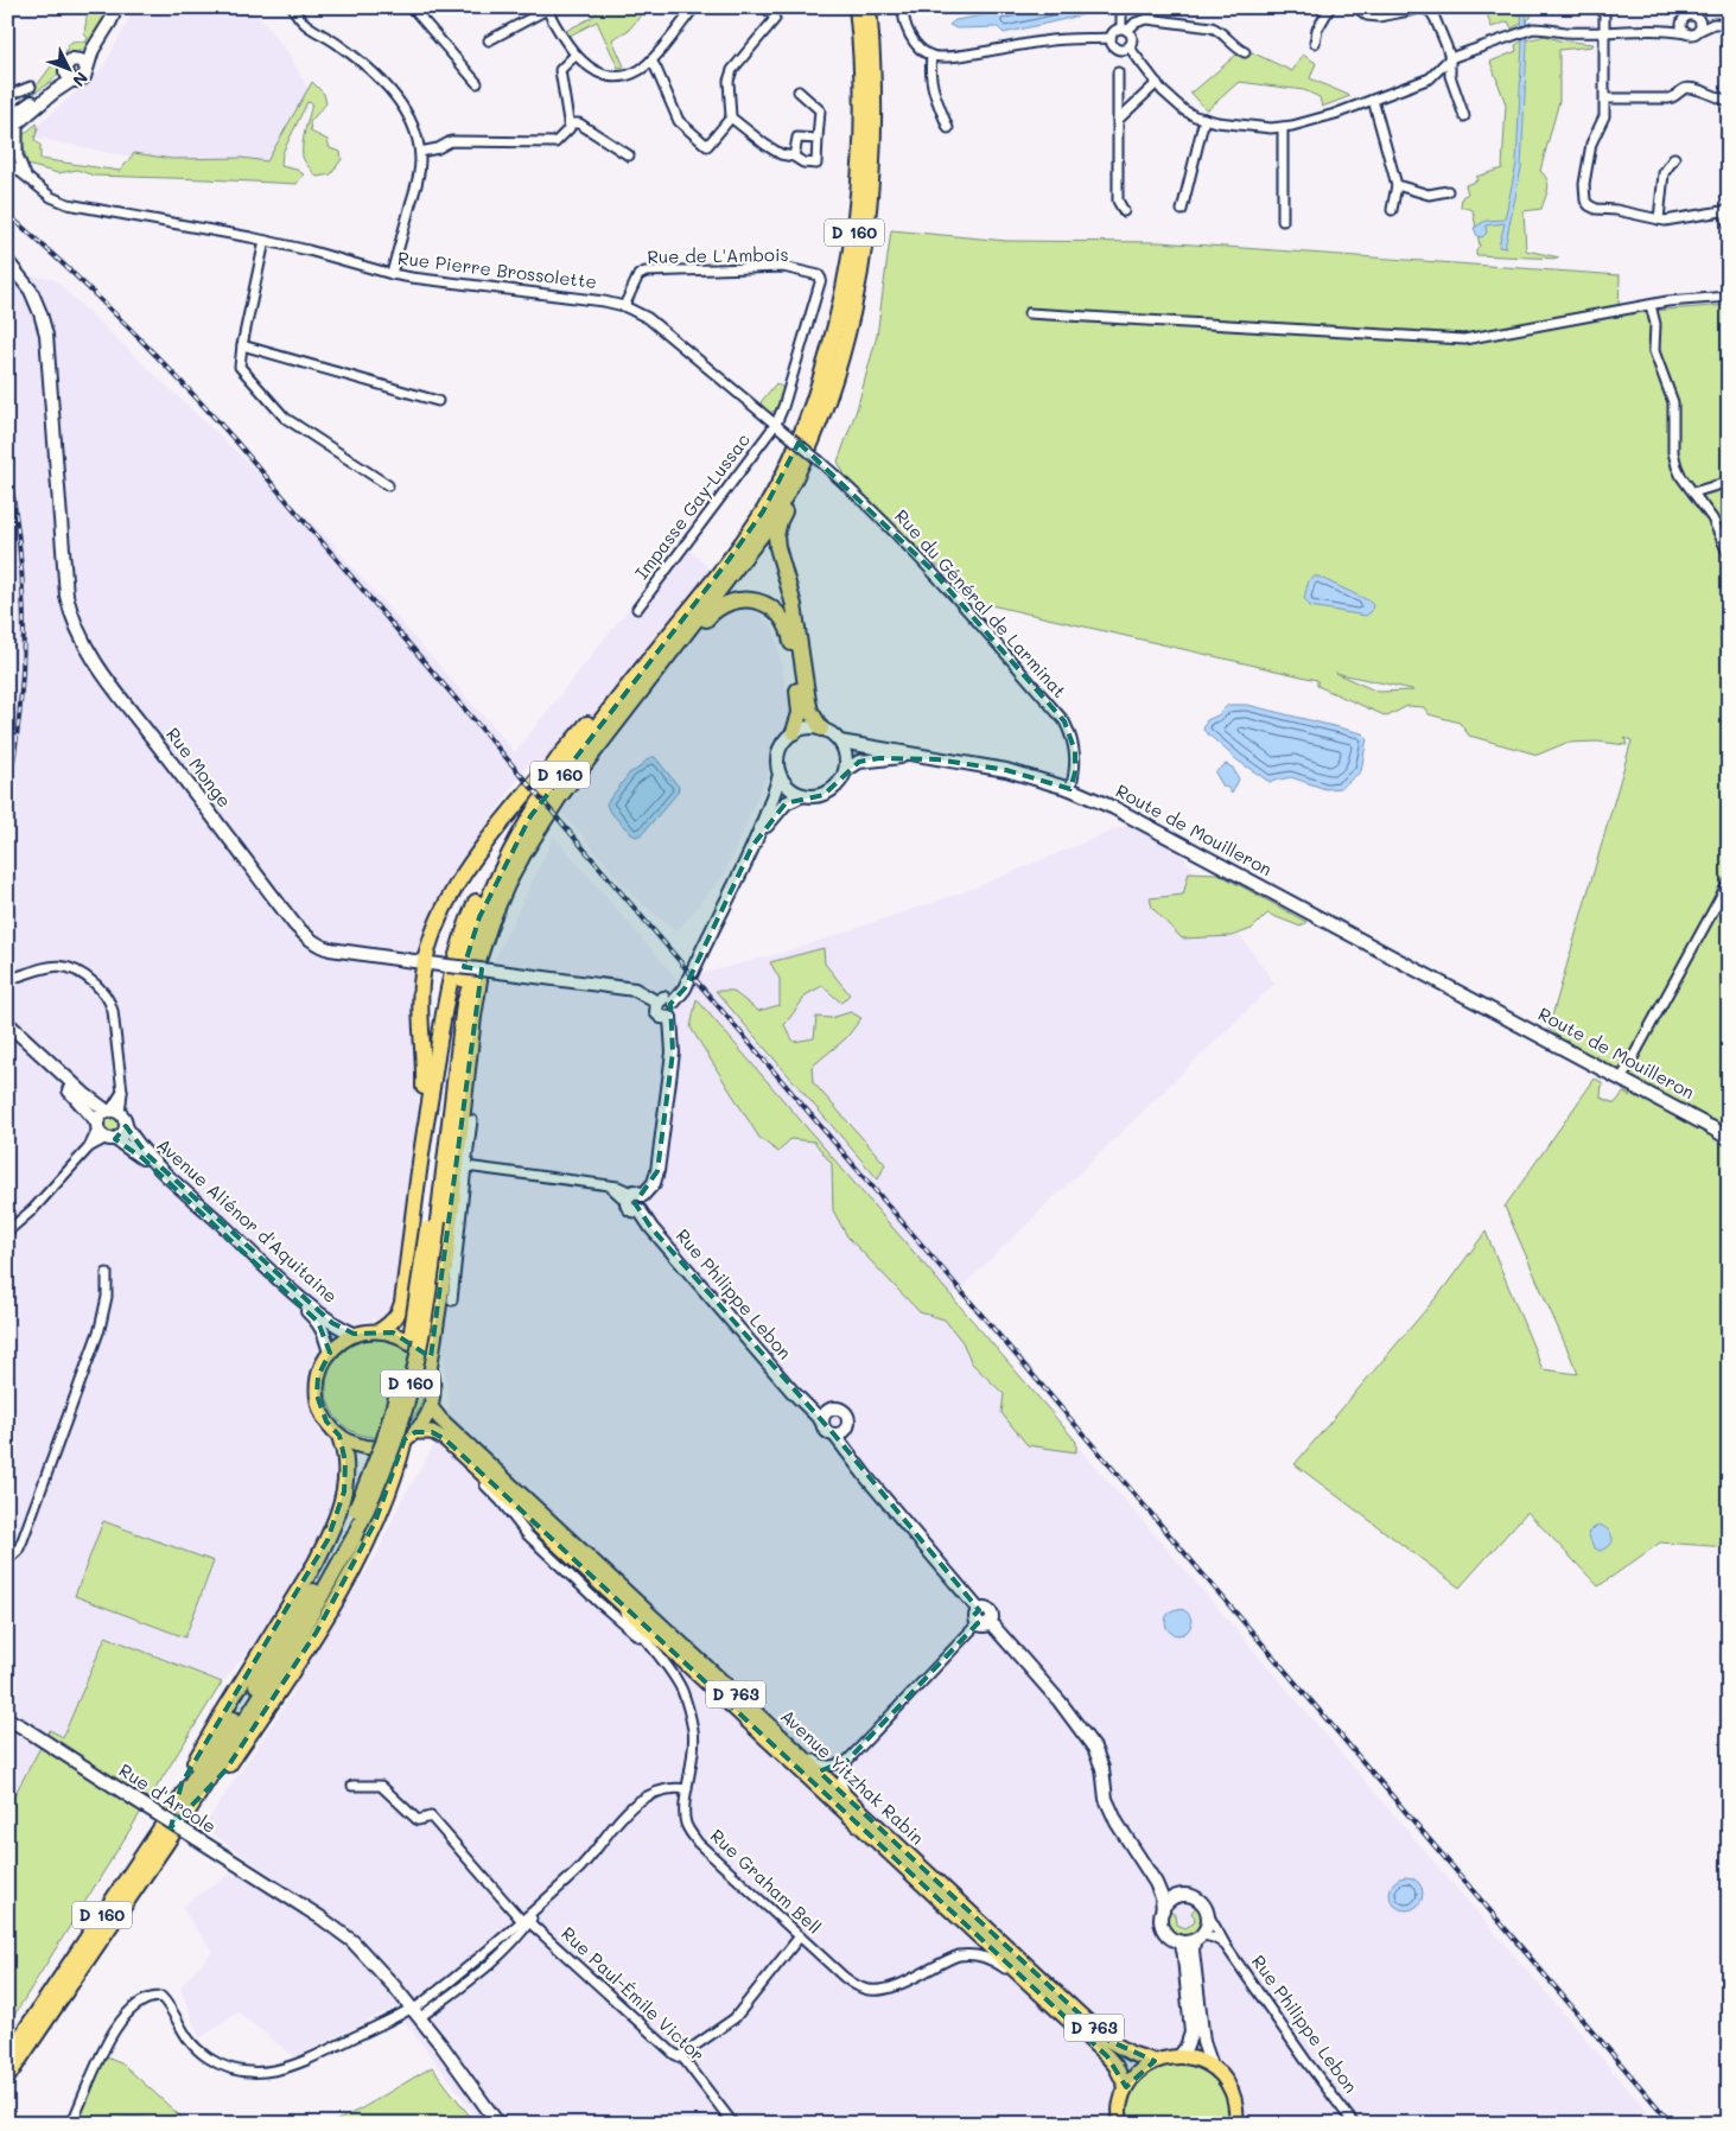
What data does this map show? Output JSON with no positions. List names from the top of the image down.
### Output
{
  "streets": {
    "highway": ["D 160"],
    "main road": ["D 763", "Avenue Yitzhak Rabin"],
    "street": [
      "Rue de L'Ambois",
      "Rue Pierre Brossolette",
      "Impasse Gay-Lussac",
      "Rue du Général de Larminat",
      "Rue Monge",
      "Route de Mouilleron",
      "Avenue Aliénor d'Aquitaine",
      "Rue Philippe Lebon",
      "Rue d'Arcole",
      "Rue Graham Bell",
      "Rue Paul-Émile Victor"
    ]
  },
  "crossings": [
    ["D 160", "Avenue Aliénor d'Aquitaine"],
    ["D 160", "Avenue Yitzhak Rabin"],
    ["Rue de L'Ambois", "Rue Pierre Brossolette"],
    ["Rue de L'Ambois", "Impasse Gay-Lussac"],
    ["Rue Pierre Brossolette", "Impasse Gay-Lussac"],
    ["Rue Pierre Brossolette", "Rue du Général de Larminat"],
    ["Rue du Général de Larminat", "Route de Mouilleron"],
    ["Avenue Aliénor d'Aquitaine", "Avenue Yitzhak Rabin"],
    ["Avenue Yitzhak Rabin", "Rue Graham Bell"]
  ],
  "north": "bottom right"
}
